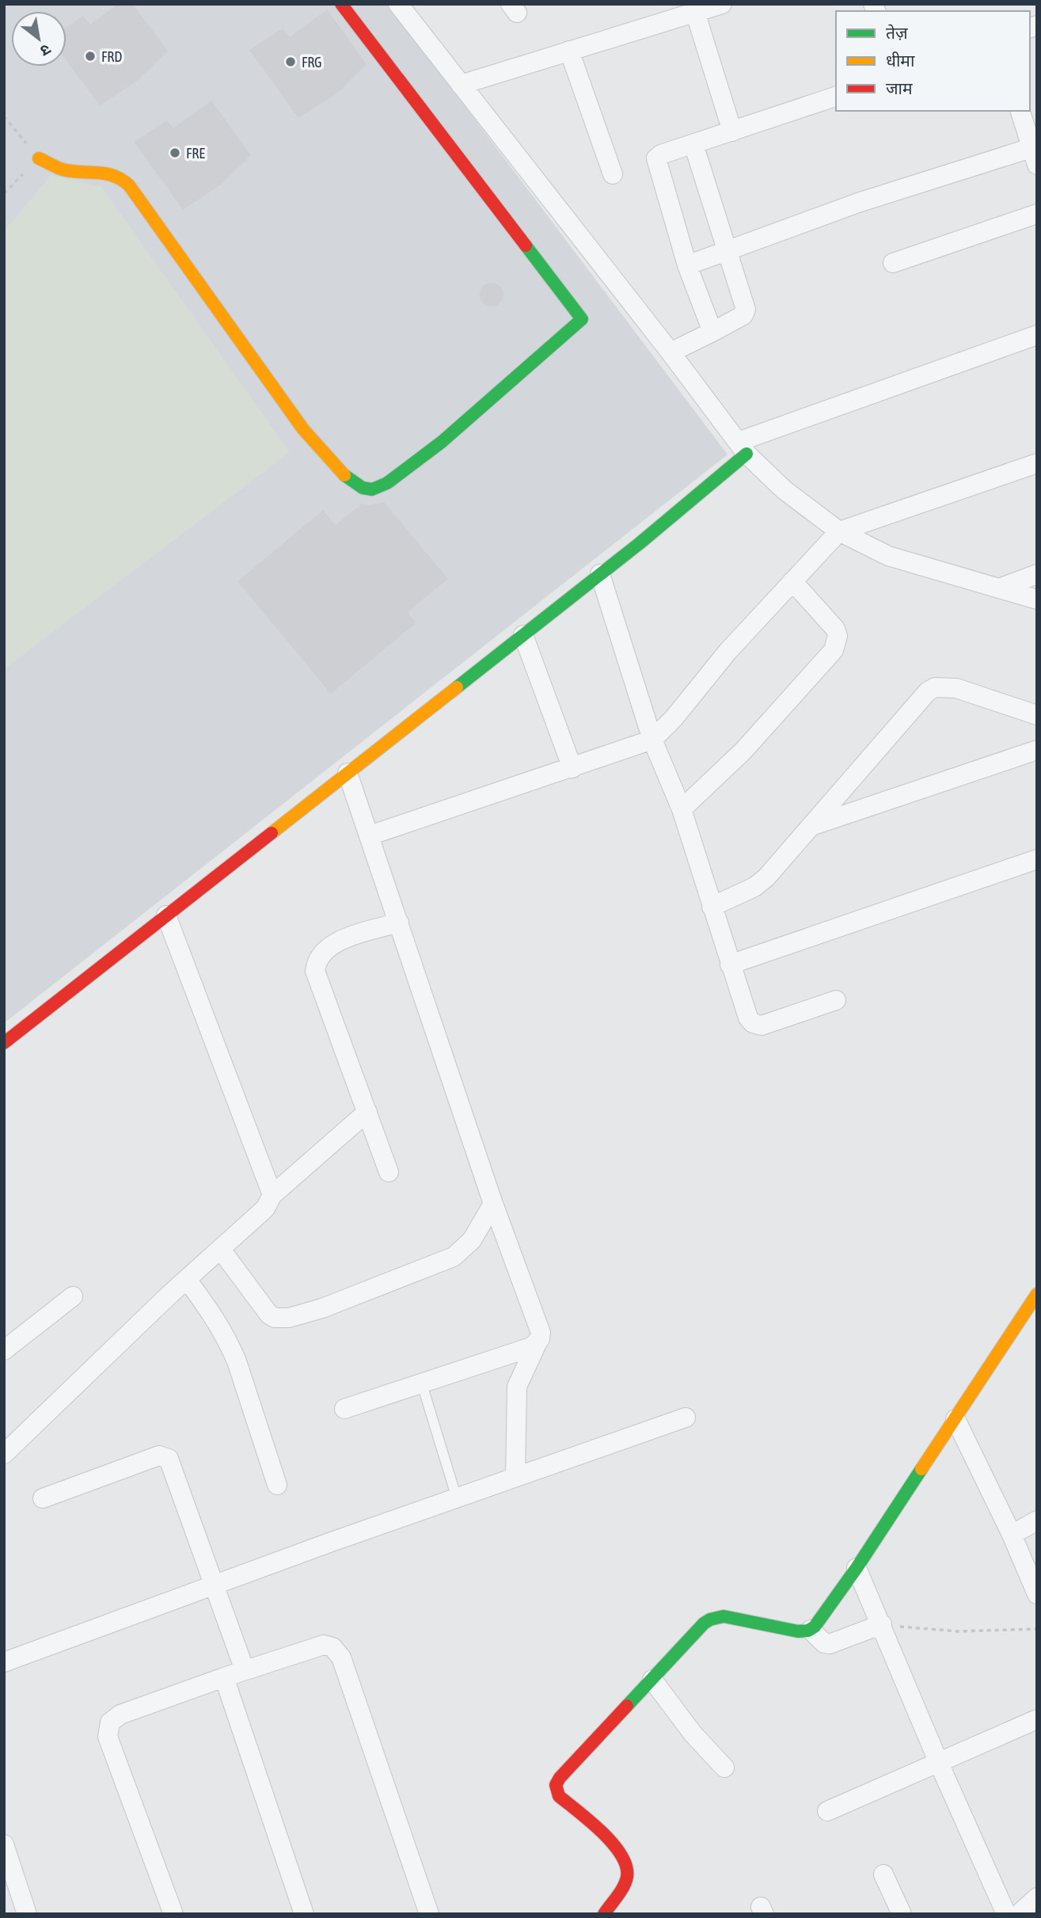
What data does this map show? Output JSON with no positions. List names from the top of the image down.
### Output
{
  "places": ["FRD", "FRG", "FRE"],
  "legend": ["तेज़", "धीमा", "जाम"],
  "north": "bottom right"
}
